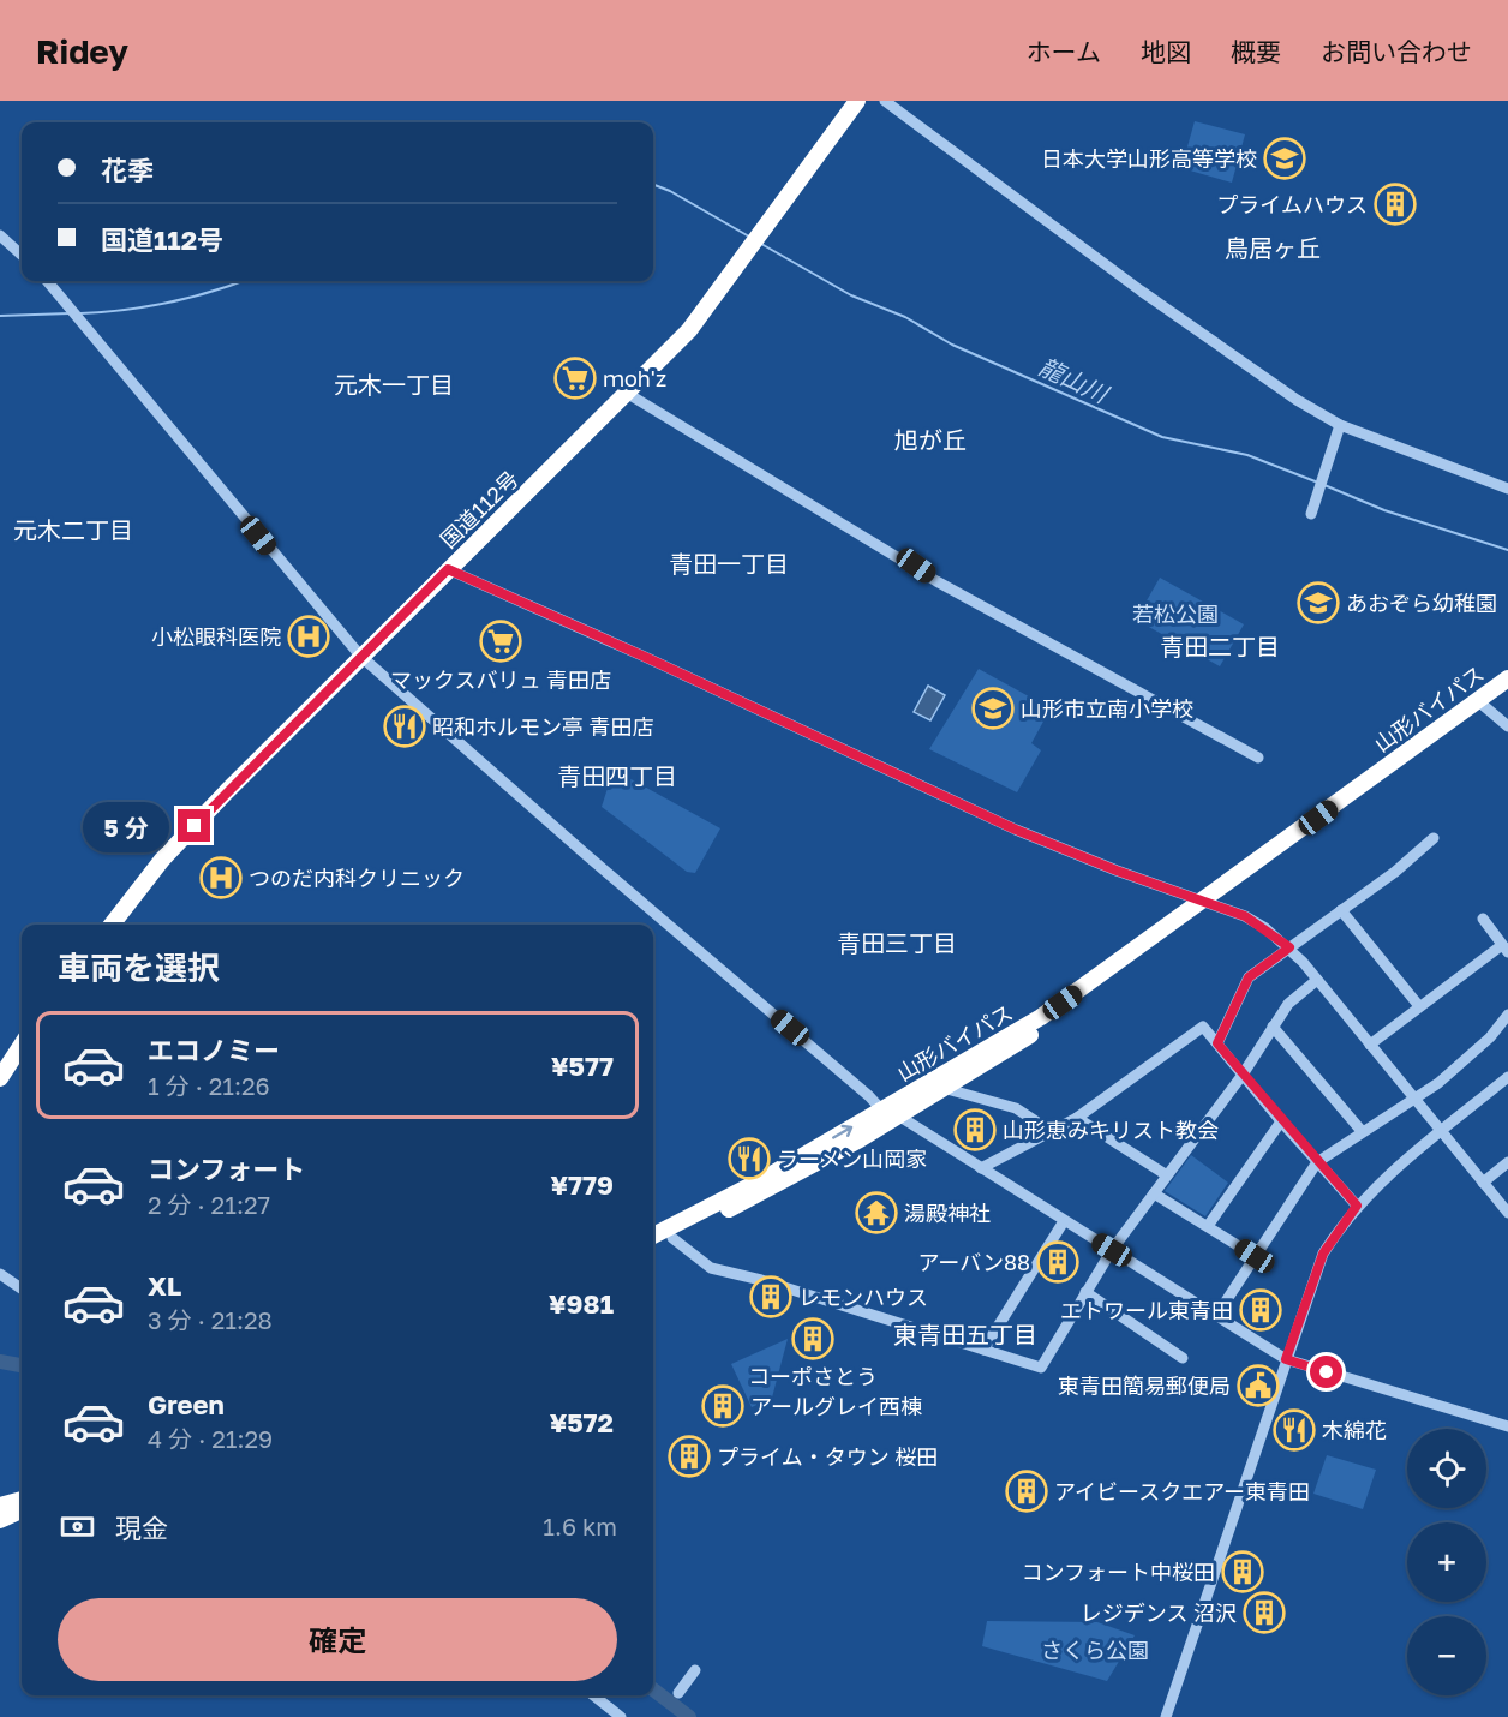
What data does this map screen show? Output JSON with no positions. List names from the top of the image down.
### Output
{
  "streets": {
    "highway": ["国道112号", "山形バイパス"]
  },
  "districts": [
    "鳥居ヶ丘",
    "元木一丁目",
    "旭が丘",
    "元木二丁目",
    "青田一丁目",
    "青田二丁目",
    "青田四丁目",
    "青田三丁目",
    "東青田五丁目"
  ],
  "water": ["龍山川"],
  "parks": ["若松公園", "さくら公園"],
  "places": {
    "school or university": ["日本大学山形高等学校", "あおぞら幼稚園", "山形市立南小学校"],
    "building": [
      "プライムハウス",
      "山形恵みキリスト教会",
      "アーバン88",
      "レモンハウス",
      "エトワール東青田",
      "コーポさとう",
      "アールグレイ西棟",
      "プライム・タウン 桜田",
      "アイビースクエアー東青田",
      "コンフォート中桜田",
      "レジデンス 沼沢"
    ],
    "supermarket": ["ｍoh'z", "マックスバリュ 青田店"],
    "hospital": ["小松眼科医院", "つのだ内科クリニック"],
    "restaurant": ["昭和ホルモン亭 青田店", "ラーメン山岡家", "木綿花"],
    "temple": ["湯殿神社"],
    "public building": ["東青田簡易郵便局"]
  },
  "page": {
    "header": "Ridey",
    "nav": [
      "ホーム",
      "地図",
      "概要",
      "お問い合わせ"
    ],
    "banner": ["花季", "国道112号"],
    "bubble": "5 分",
    "heading": "車両を選択",
    "list": [
      {
        "name": "エコノミー",
        "note": "1 分 · 21:26",
        "value": "¥577"
      },
      {
        "name": "コンフォート",
        "note": "2 分 · 21:27",
        "value": "¥779"
      },
      {
        "name": "XL",
        "note": "3 分 · 21:28",
        "value": "¥981"
      },
      {
        "name": "Green",
        "note": "4 分 · 21:29",
        "value": "¥572"
      }
    ],
    "map_buttons": ["+", "−"],
    "pay": ["現金", "1.6 km"],
    "buttons": "確定"
  }
}
